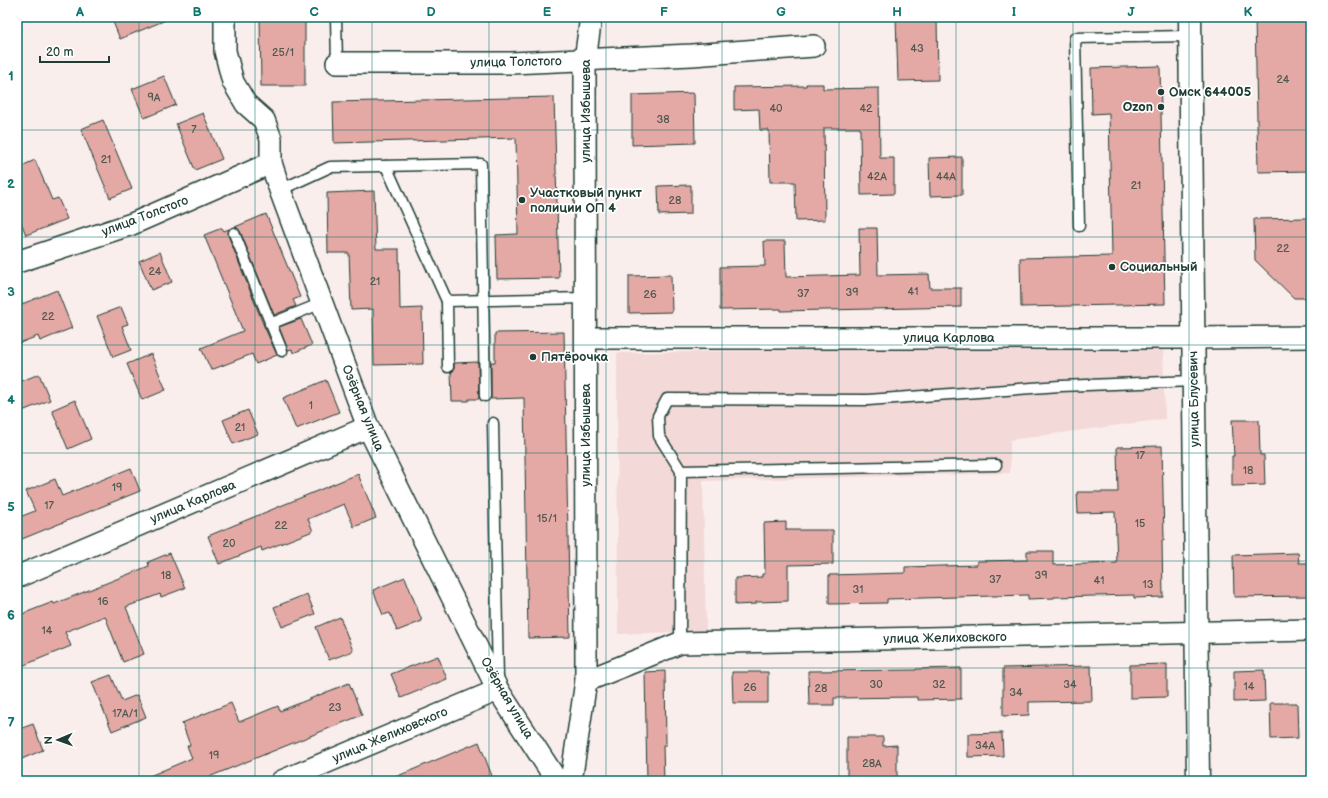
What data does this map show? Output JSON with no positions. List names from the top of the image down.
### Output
{
  "streets": {
    "main road": ["улица Блусевич"],
    "street": [
      "улица Толстого",
      "улица Избышева",
      "улица Карлова",
      "Озёрная улица",
      "улица Желиховского"
    ]
  },
  "crossings": [
    ["улица Толстого", "улица Избышева"],
    ["улица Толстого", "Озёрная улица"],
    ["улица Избышева", "улица Карлова"],
    ["улица Избышева", "улица Желиховского"],
    ["улица Карлова", "улица Блусевич"],
    ["улица Карлова", "Озёрная улица"],
    ["улица Блусевич", "улица Желиховского"],
    ["Озёрная улица", "улица Желиховского"]
  ],
  "places": [
    "Омск 644005",
    "Ozon",
    "Участковый пункт полиции ОП 4",
    "Социальный",
    "Пятёрочка"
  ],
  "house_numbers": [
    "43",
    "25/1",
    "24",
    "9А",
    "40",
    "42",
    "38",
    "7",
    "21",
    "42А",
    "44А",
    "21",
    "28",
    "22",
    "24",
    "21",
    "41",
    "39",
    "37",
    "26",
    "22",
    "1",
    "21",
    "17",
    "18",
    "19",
    "17",
    "15/1",
    "15",
    "22",
    "20",
    "18",
    "39",
    "37",
    "41",
    "13",
    "31",
    "16",
    "14",
    "30",
    "32",
    "34",
    "14",
    "26",
    "28",
    "34",
    "23",
    "17А/1",
    "34А",
    "19",
    "28А"
  ],
  "scale_bar": "20 m",
  "north": "left",
  "grid": {
    "columns": [
      "A",
      "B",
      "C",
      "D",
      "E",
      "F",
      "G",
      "H",
      "I",
      "J",
      "K"
    ],
    "rows": [
      "1",
      "2",
      "3",
      "4",
      "5",
      "6",
      "7"
    ]
  }
}
